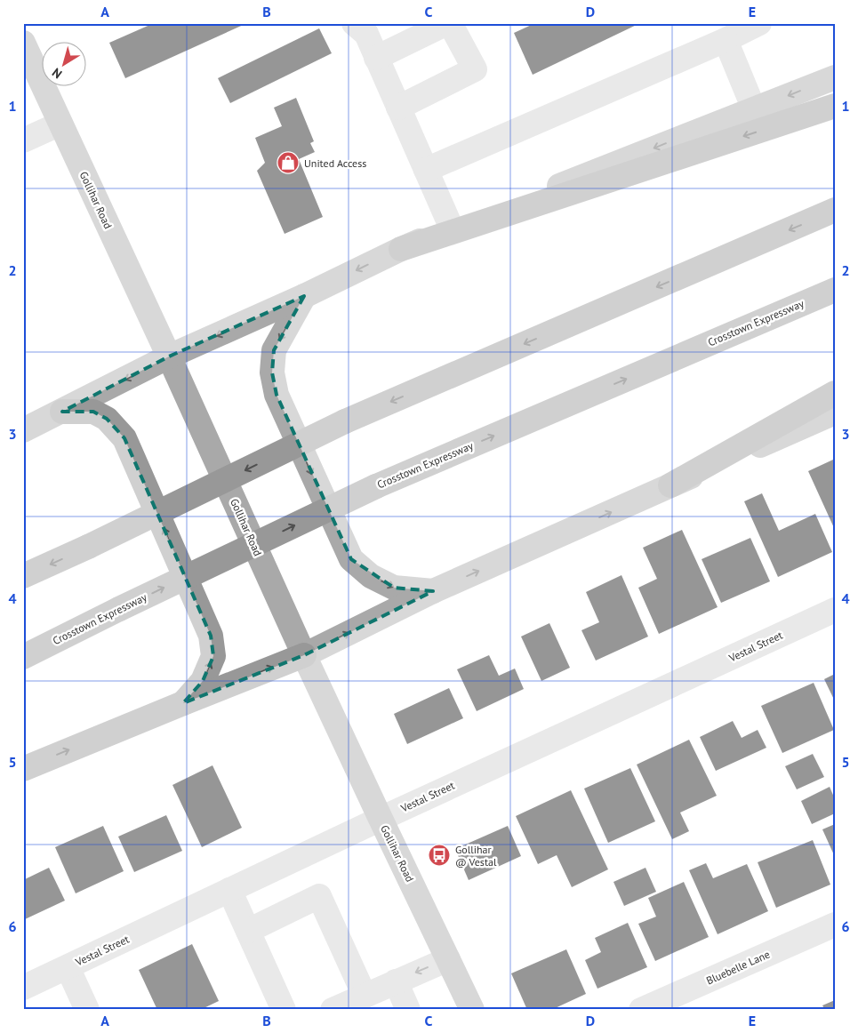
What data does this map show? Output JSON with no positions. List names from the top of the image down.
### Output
{
  "streets": {
    "highway": ["Crosstown Expressway"],
    "main road": ["Gollihar Road"],
    "street": ["Vestal Street", "Bluebelle Lane"]
  },
  "crossings": [
    ["Gollihar Road", "Vestal Street"]
  ],
  "places": {
    "shop": ["United Access"],
    "bus stop": ["Gollihar @ Vestal"]
  },
  "north": "bottom left",
  "grid": {
    "columns": [
      "A",
      "B",
      "C",
      "D",
      "E"
    ],
    "rows": [
      "1",
      "2",
      "3",
      "4",
      "5",
      "6"
    ]
  }
}
